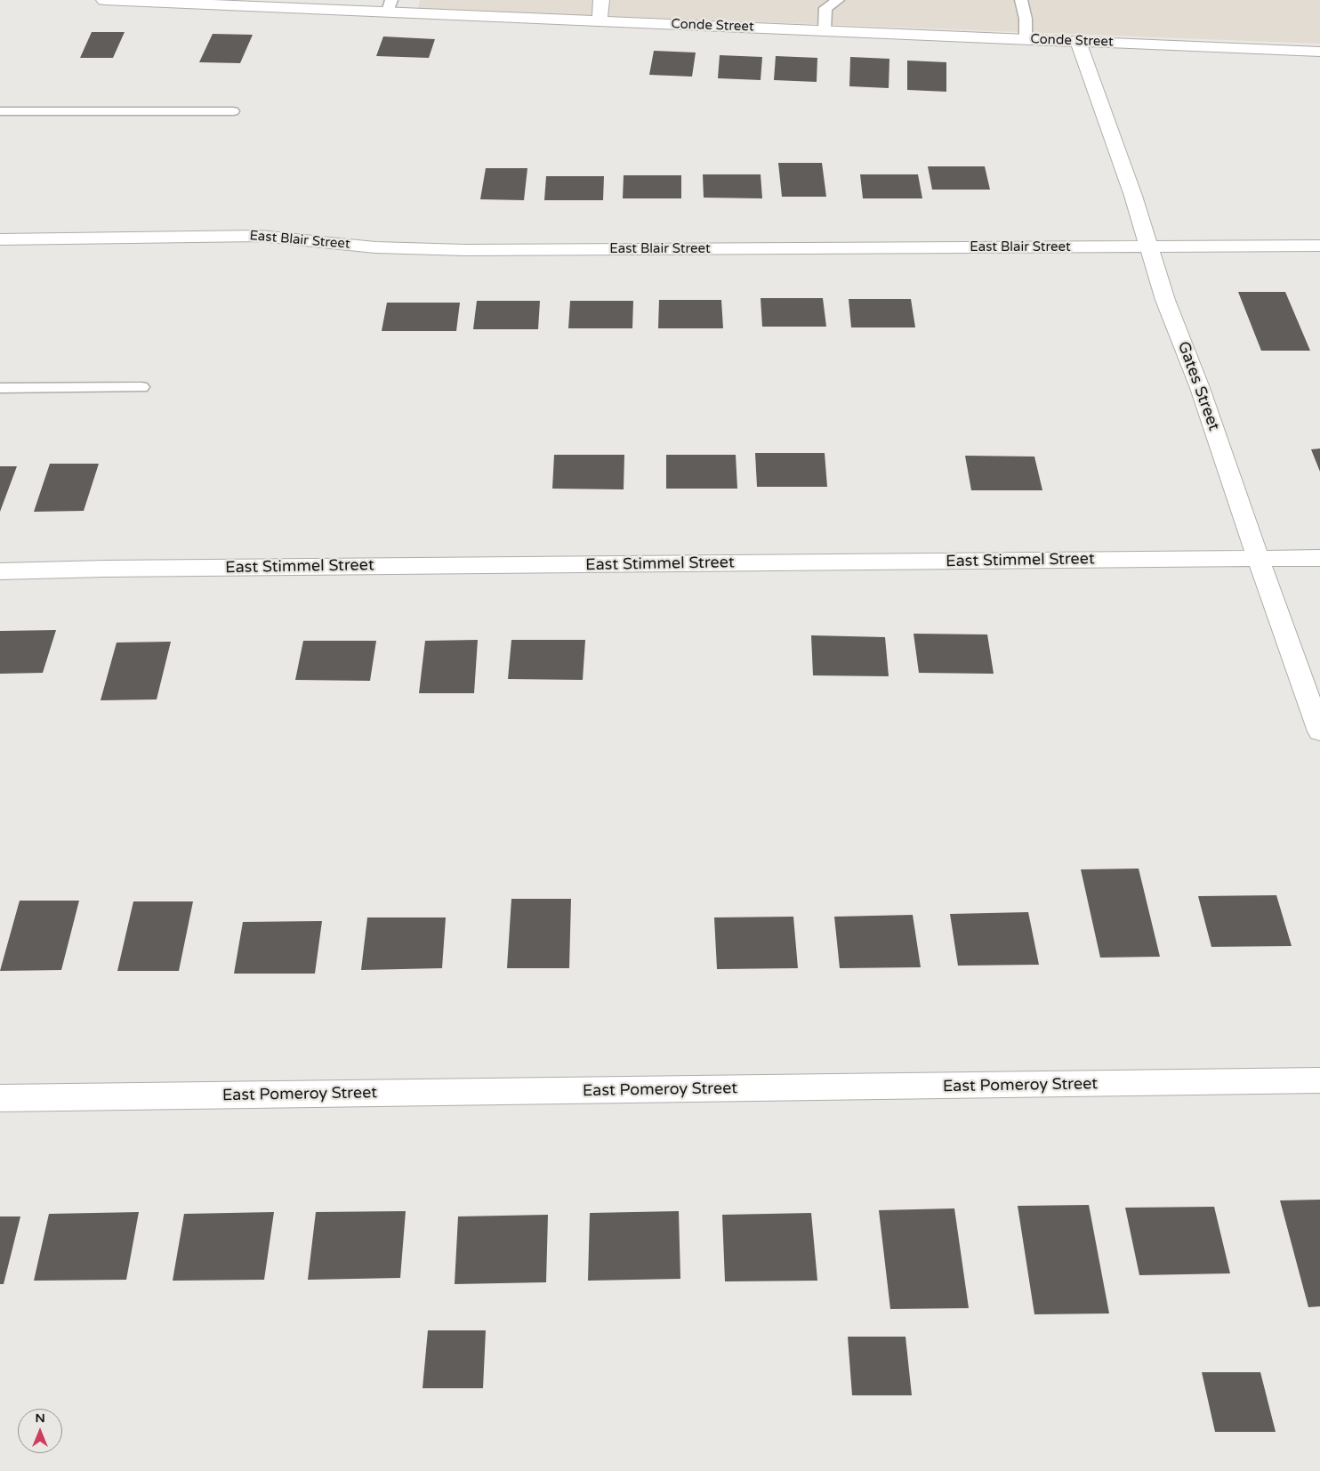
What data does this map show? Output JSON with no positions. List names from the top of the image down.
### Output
{
  "streets": {
    "street": [
      "Conde Street",
      "East Blair Street",
      "Gates Street",
      "East Stimmel Street",
      "East Pomeroy Street"
    ]
  },
  "crossings": [
    ["Conde Street", "Gates Street"],
    ["East Blair Street", "Gates Street"],
    ["Gates Street", "East Stimmel Street"]
  ],
  "north": "top"
}
